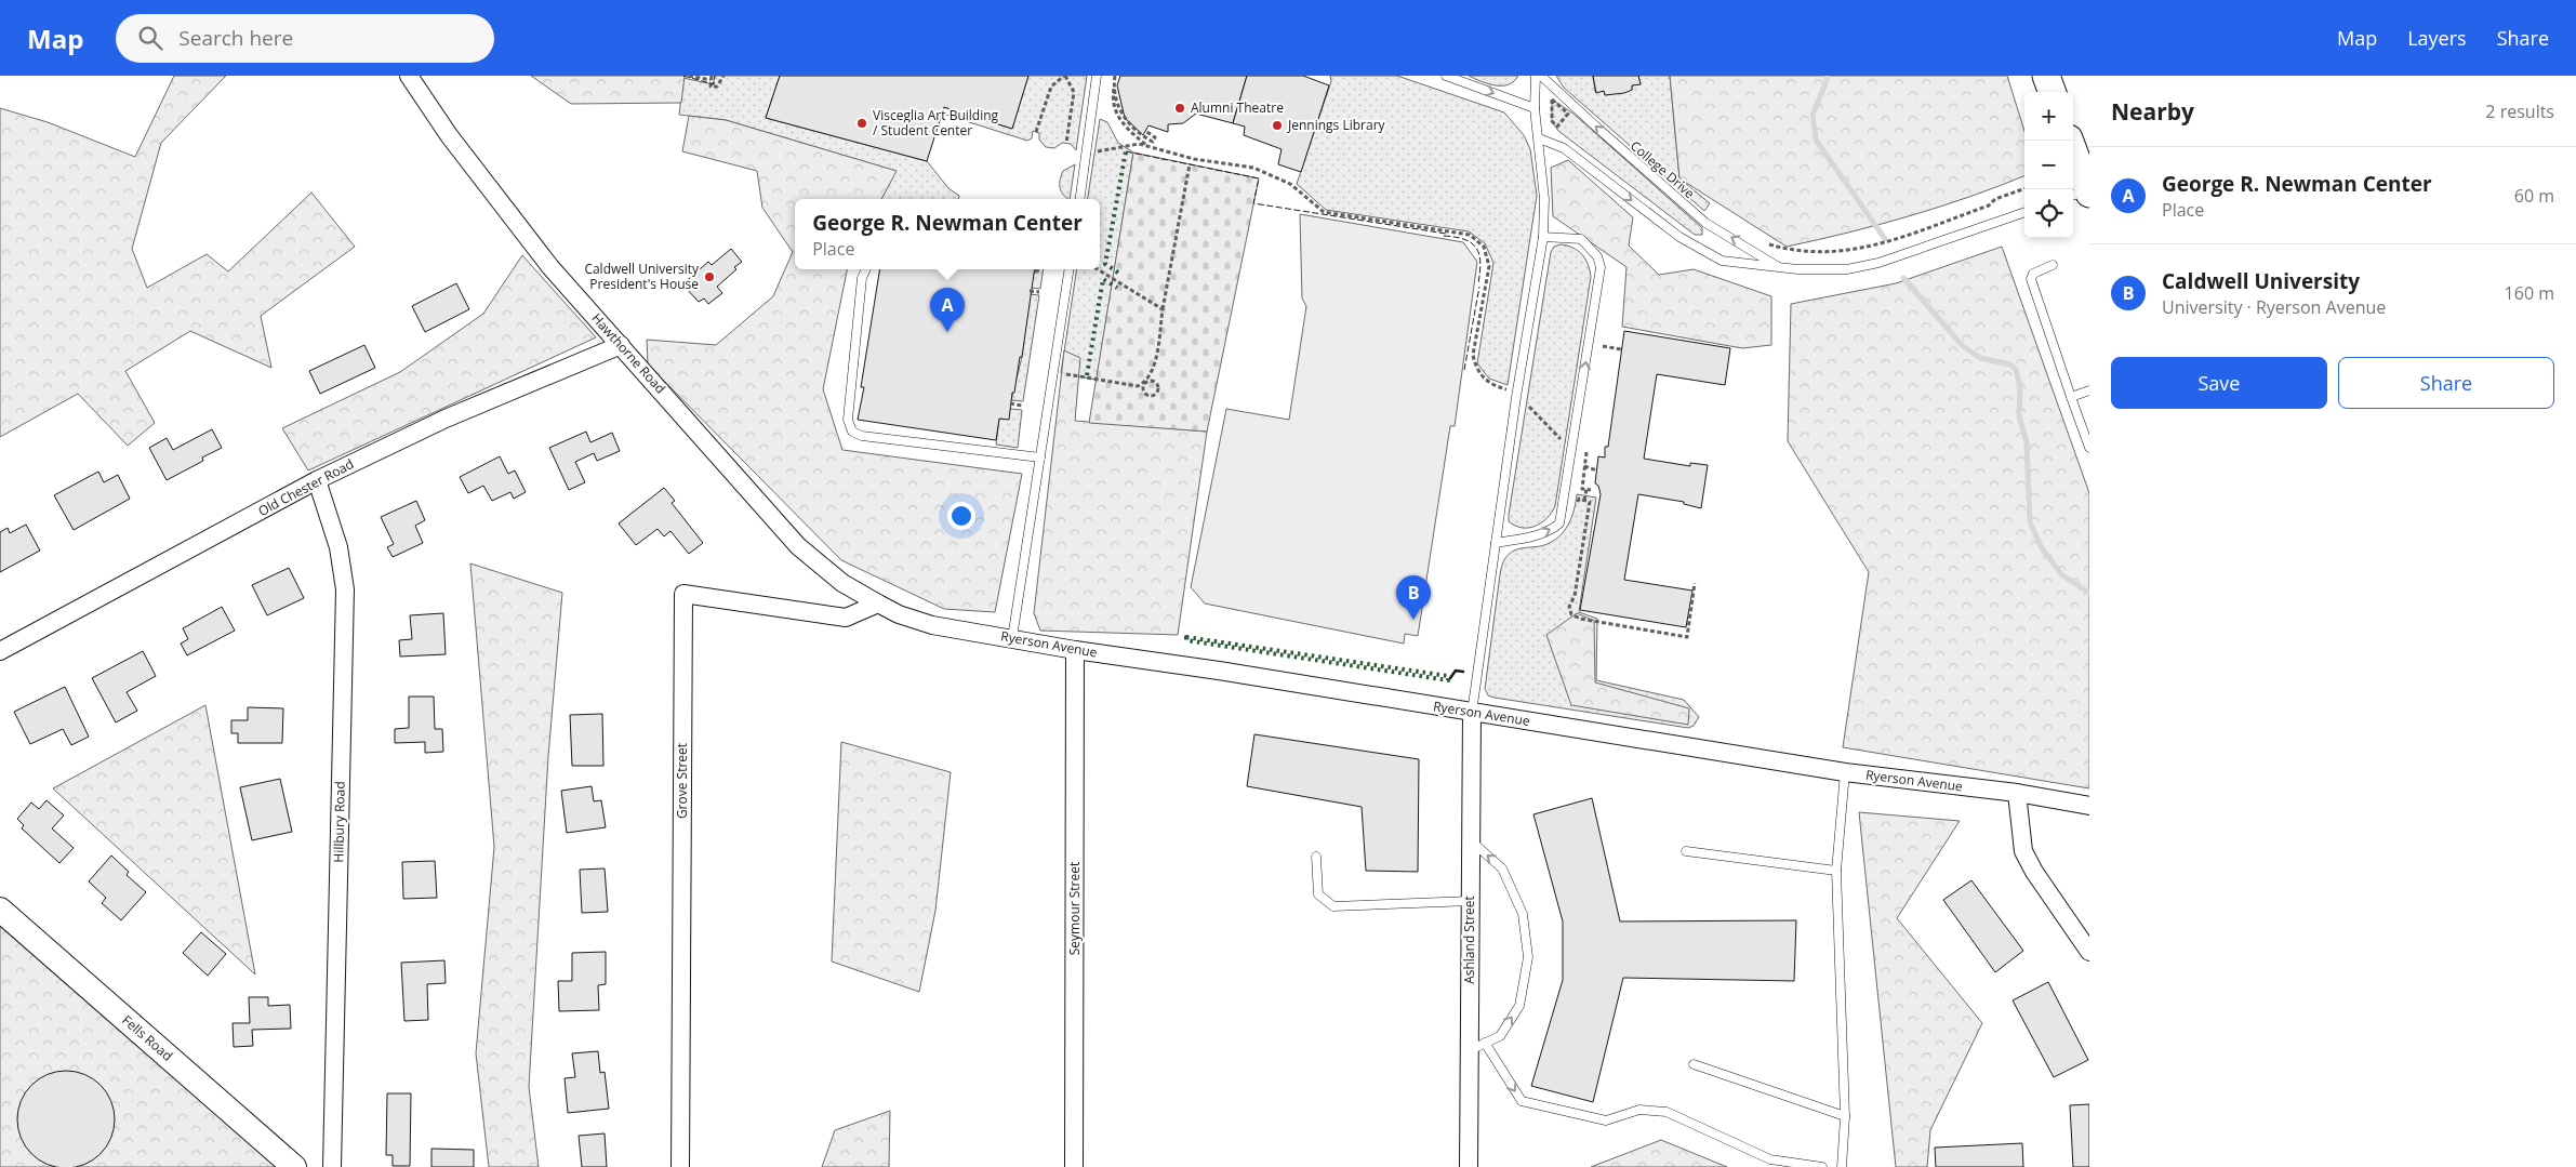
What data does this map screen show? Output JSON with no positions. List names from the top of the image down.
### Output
{
  "streets": {
    "street": [
      "Hawthorne Road",
      "Old Chester Road",
      "Ryerson Avenue",
      "Grove Street",
      "Hillbury Road",
      "Seymour Street",
      "Ashland Street",
      "Fells Road"
    ],
    "lane": ["College Drive"]
  },
  "crossings": [
    ["Hawthorne Road", "Old Chester Road"],
    ["Hawthorne Road", "Ryerson Avenue"],
    ["Hawthorne Road", "Grove Street"],
    ["Old Chester Road", "Hillbury Road"],
    ["Ryerson Avenue", "Grove Street"],
    ["Ryerson Avenue", "Seymour Street"],
    ["Ryerson Avenue", "Ashland Street"]
  ],
  "places": [
    "Alumni Theatre",
    "Visceglia Art Building / Student Center",
    "Jennings Library",
    "Caldwell University President's House"
  ],
  "page": {
    "header": "Map",
    "search": "Search here",
    "nav": ["Map", "Layers", "Share"],
    "heading": ["Nearby", "2 results"],
    "map_buttons": ["+", "−"],
    "list": [
      {
        "mark": "A",
        "name": "George R. Newman Center",
        "note": "Place",
        "value": "60 m"
      },
      {
        "mark": "B",
        "name": "Caldwell University",
        "note": "University · Ryerson Avenue",
        "value": "160 m"
      }
    ],
    "popup": ["George R. Newman Center", "Place"],
    "pins": ["A", "B"],
    "buttons": ["Save", "Share"]
  }
}
